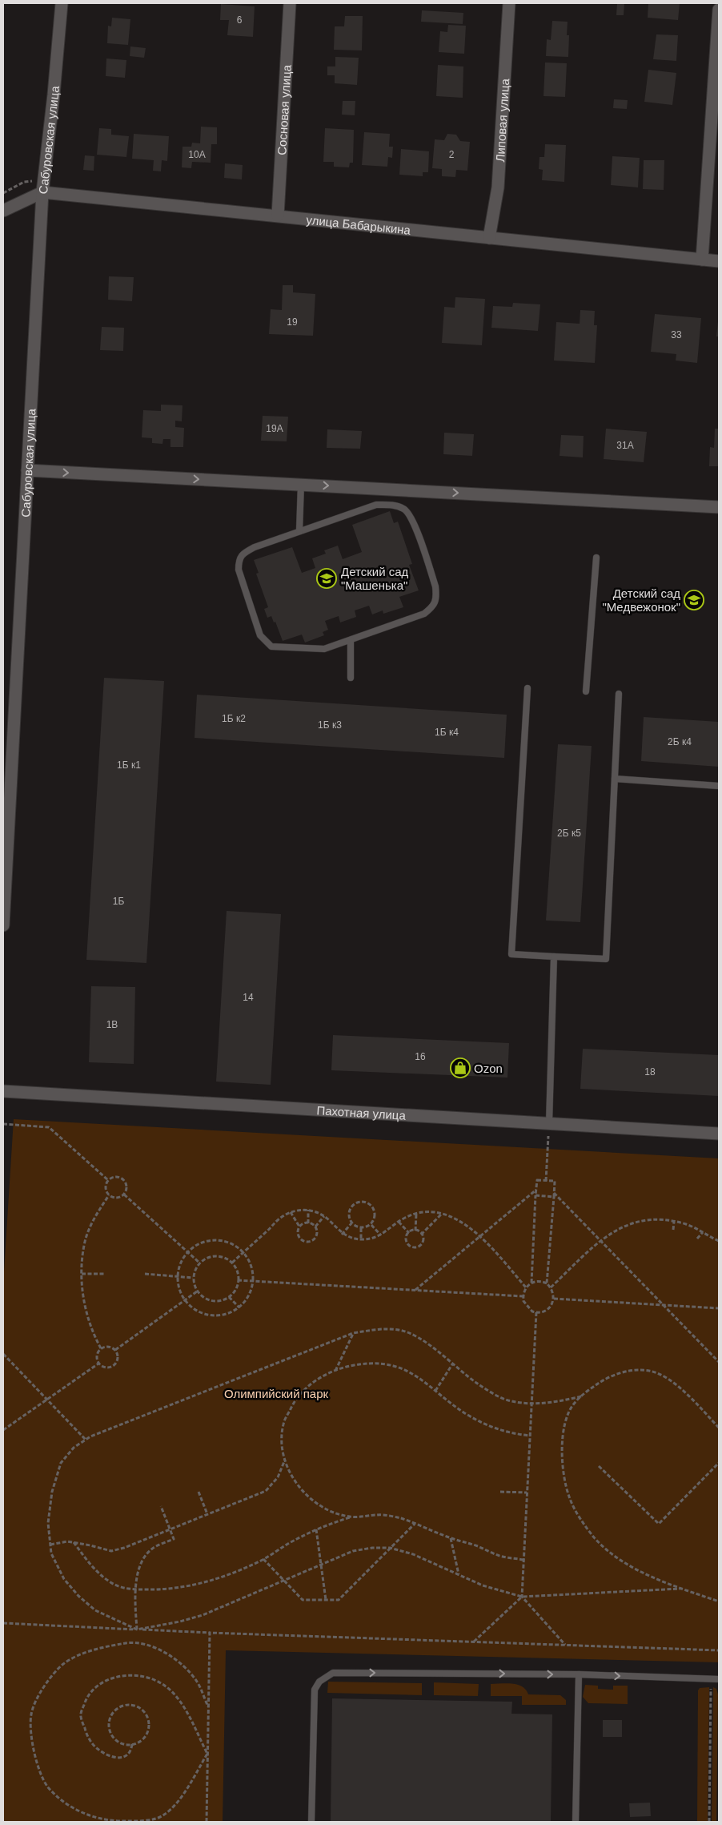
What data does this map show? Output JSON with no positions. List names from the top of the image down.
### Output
{
  "streets": {
    "street": [
      "Сосновая улица",
      "Липовая улица",
      "Сабуровская улица",
      "улица Бабарыкина",
      "Пахотная улица"
    ]
  },
  "crossings": [
    ["Сосновая улица", "улица Бабарыкина"],
    ["Липовая улица", "улица Бабарыкина"],
    ["Сабуровская улица", "улица Бабарыкина"]
  ],
  "parks": ["Олимпийский парк"],
  "places": {
    "school or university": ["Детский сад \"Машенька\"", "Детский сад \"Медвежонок\""],
    "shop": ["Ozon"]
  },
  "house_numbers": [
    "6",
    "10А",
    "2",
    "19",
    "33",
    "19А",
    "31А",
    "1Б к2",
    "1Б к3",
    "1Б к4",
    "2Б к4",
    "1Б к1",
    "2Б к5",
    "1Б",
    "14",
    "1В",
    "16",
    "18"
  ]
}
